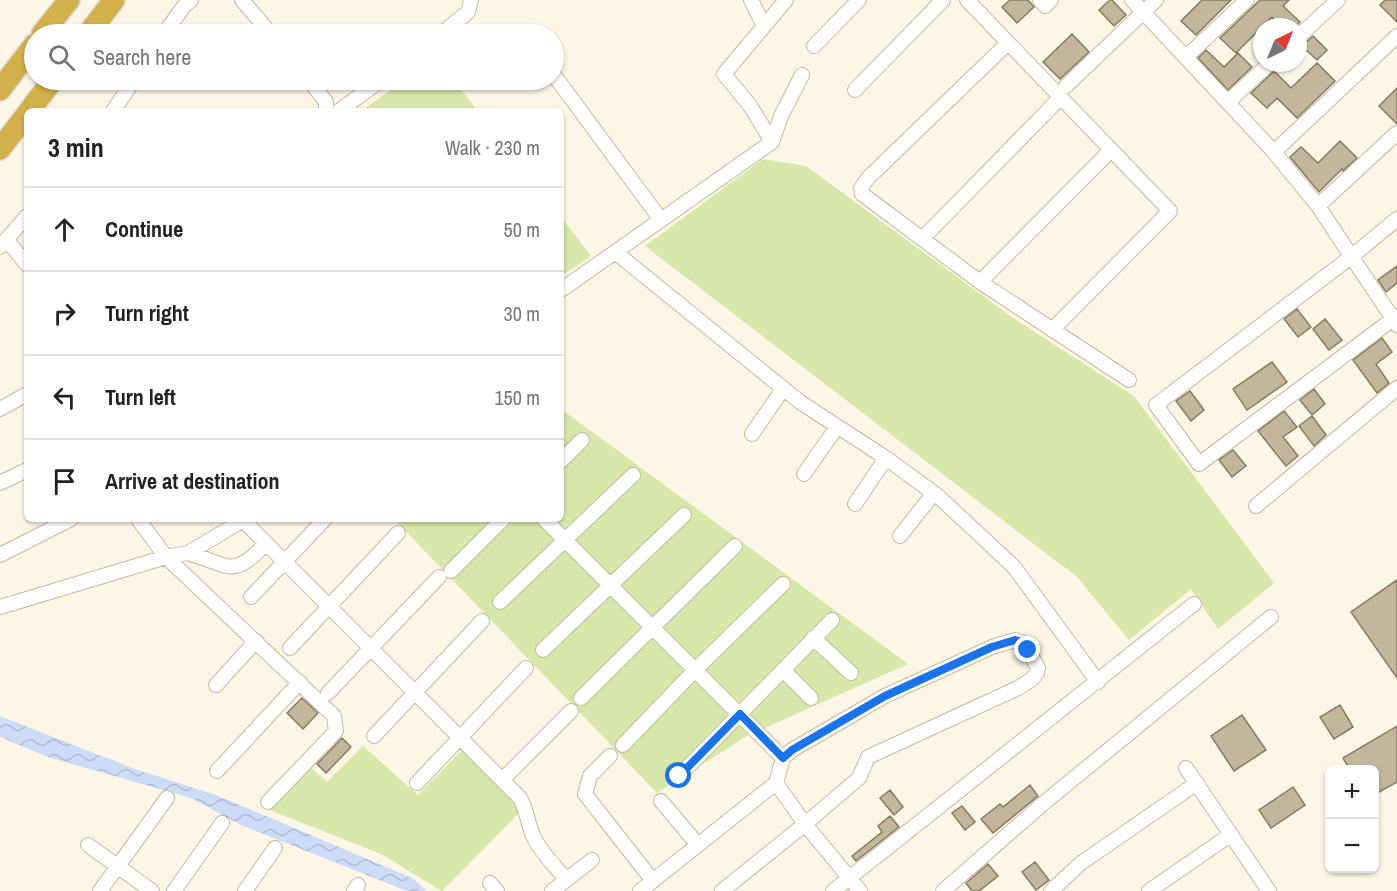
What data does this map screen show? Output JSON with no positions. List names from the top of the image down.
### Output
{
  "north": "top right",
  "page": {
    "search": "Search here",
    "heading": ["3 min", "Walk · 230 m"],
    "list": [
      ["Continue", "50 m"],
      ["Turn right", "30 m"],
      ["Turn left", "150 m"],
      "Arrive at destination"
    ],
    "map_buttons": ["+", "−"]
  }
}
